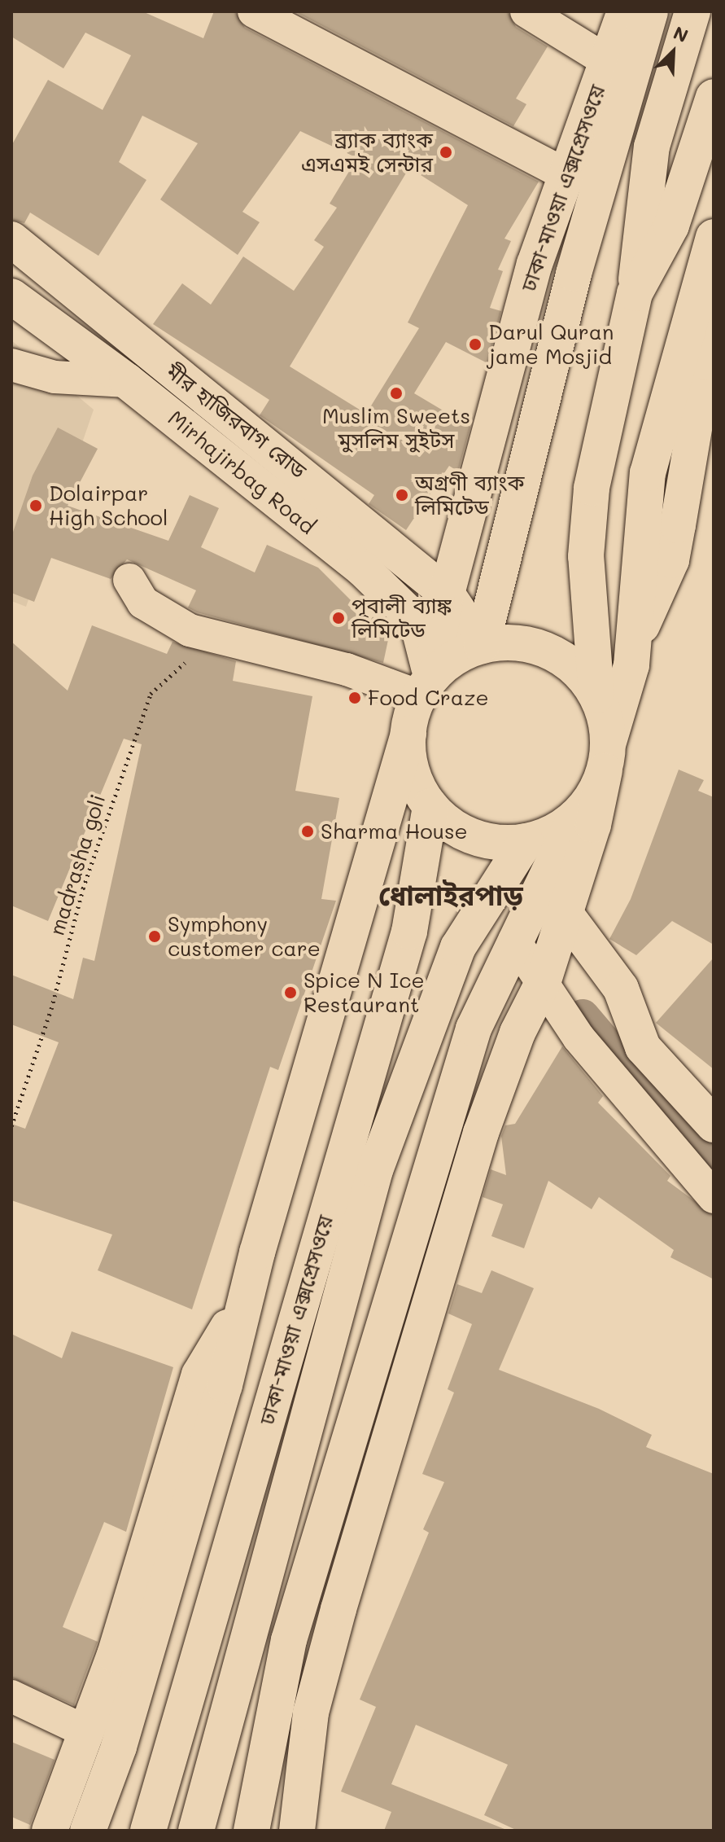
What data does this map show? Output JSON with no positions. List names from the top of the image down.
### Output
{
  "streets": {
    "main road": ["ঢাকা-মাওয়া এক্সপ্রেসওয়ে", "মীর হাজিরবাগ রোড", "Mirhajirbag Road"],
    "path": ["madrasha goli"]
  },
  "crossings": [
    ["ঢাকা-মাওয়া এক্সপ্রেসওয়ে", "মীর হাজিরবাগ রোড"],
    ["ঢাকা-মাওয়া এক্সপ্রেসওয়ে", "Mirhajirbag Road"],
    ["মীর হাজিরবাগ রোড", "Mirhajirbag Road"]
  ],
  "districts": ["ধোলাইরপাড়"],
  "places": [
    "ব্র্যাক ব্যাংক এসএমই সেন্টার",
    "Darul Quran jame Mosjid",
    "Muslim Sweets মুসলিম সুইটস",
    "অগ্রণী ব্যাংক লিমিটেড",
    "Dolairpar High School",
    "পূবালী ব্যাঙ্ক লিমিটেড",
    "Food Craze",
    "Sharma House",
    "Symphony customer care",
    "Spice N Ice Restaurant"
  ],
  "north": "top right"
}
